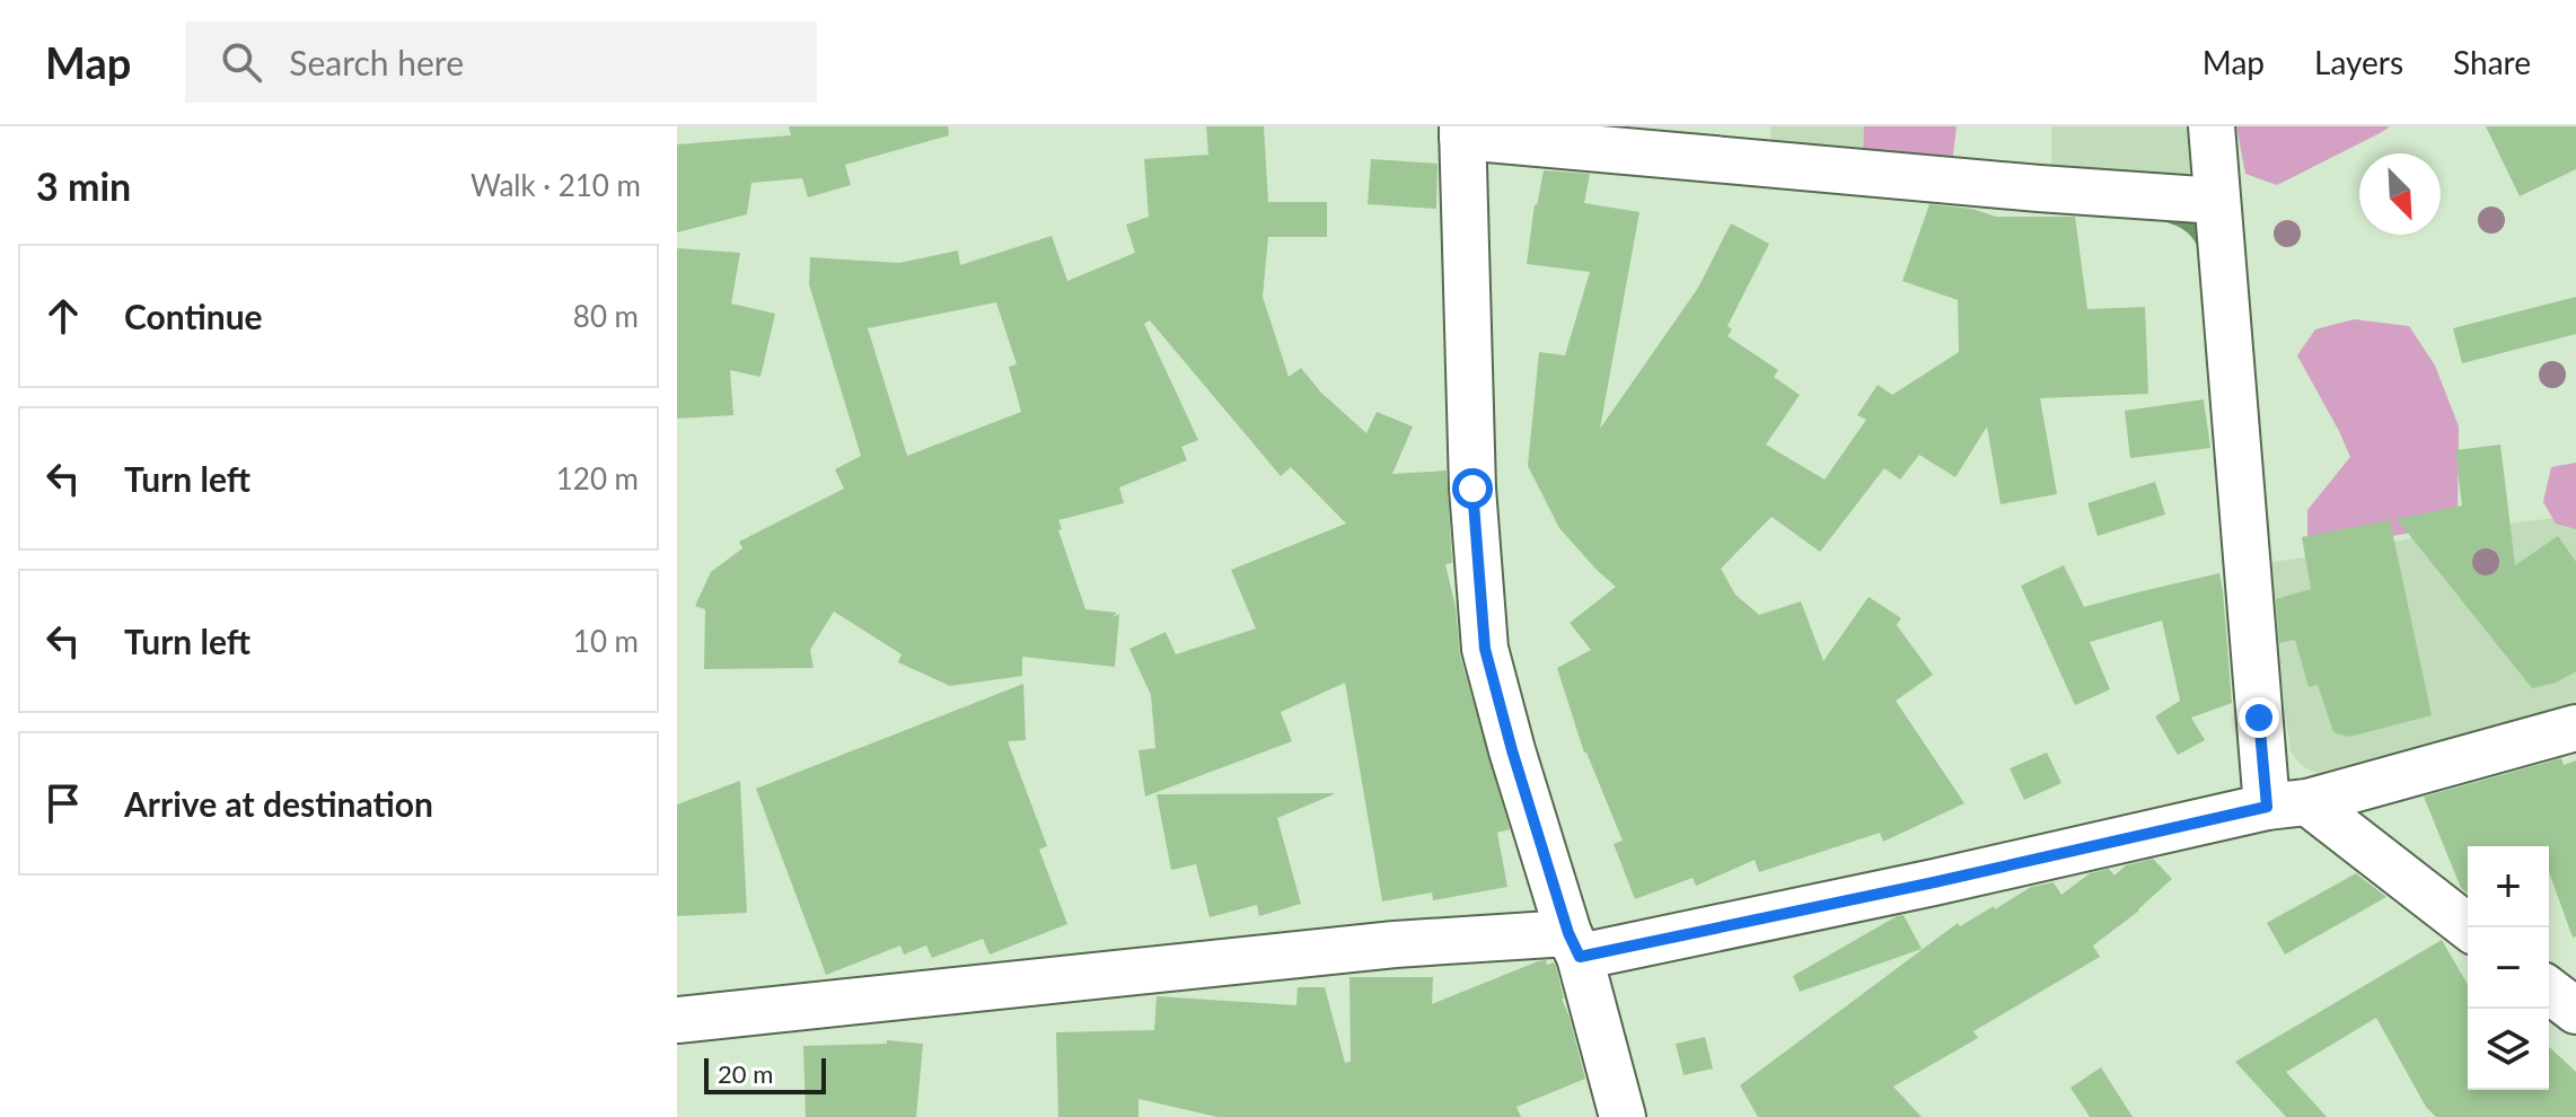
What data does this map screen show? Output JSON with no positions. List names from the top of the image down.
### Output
{
  "scale_bar": "20 m",
  "north": "bottom right",
  "page": {
    "header": "Map",
    "search": "Search here",
    "nav": ["Map", "Layers", "Share"],
    "heading": ["3 min", "Walk · 210 m"],
    "list": [
      ["Continue", "80 m"],
      ["Turn left", "120 m"],
      ["Turn left", "10 m"],
      "Arrive at destination"
    ],
    "map_buttons": ["+", "−"],
    "scale": "20 m"
  }
}
